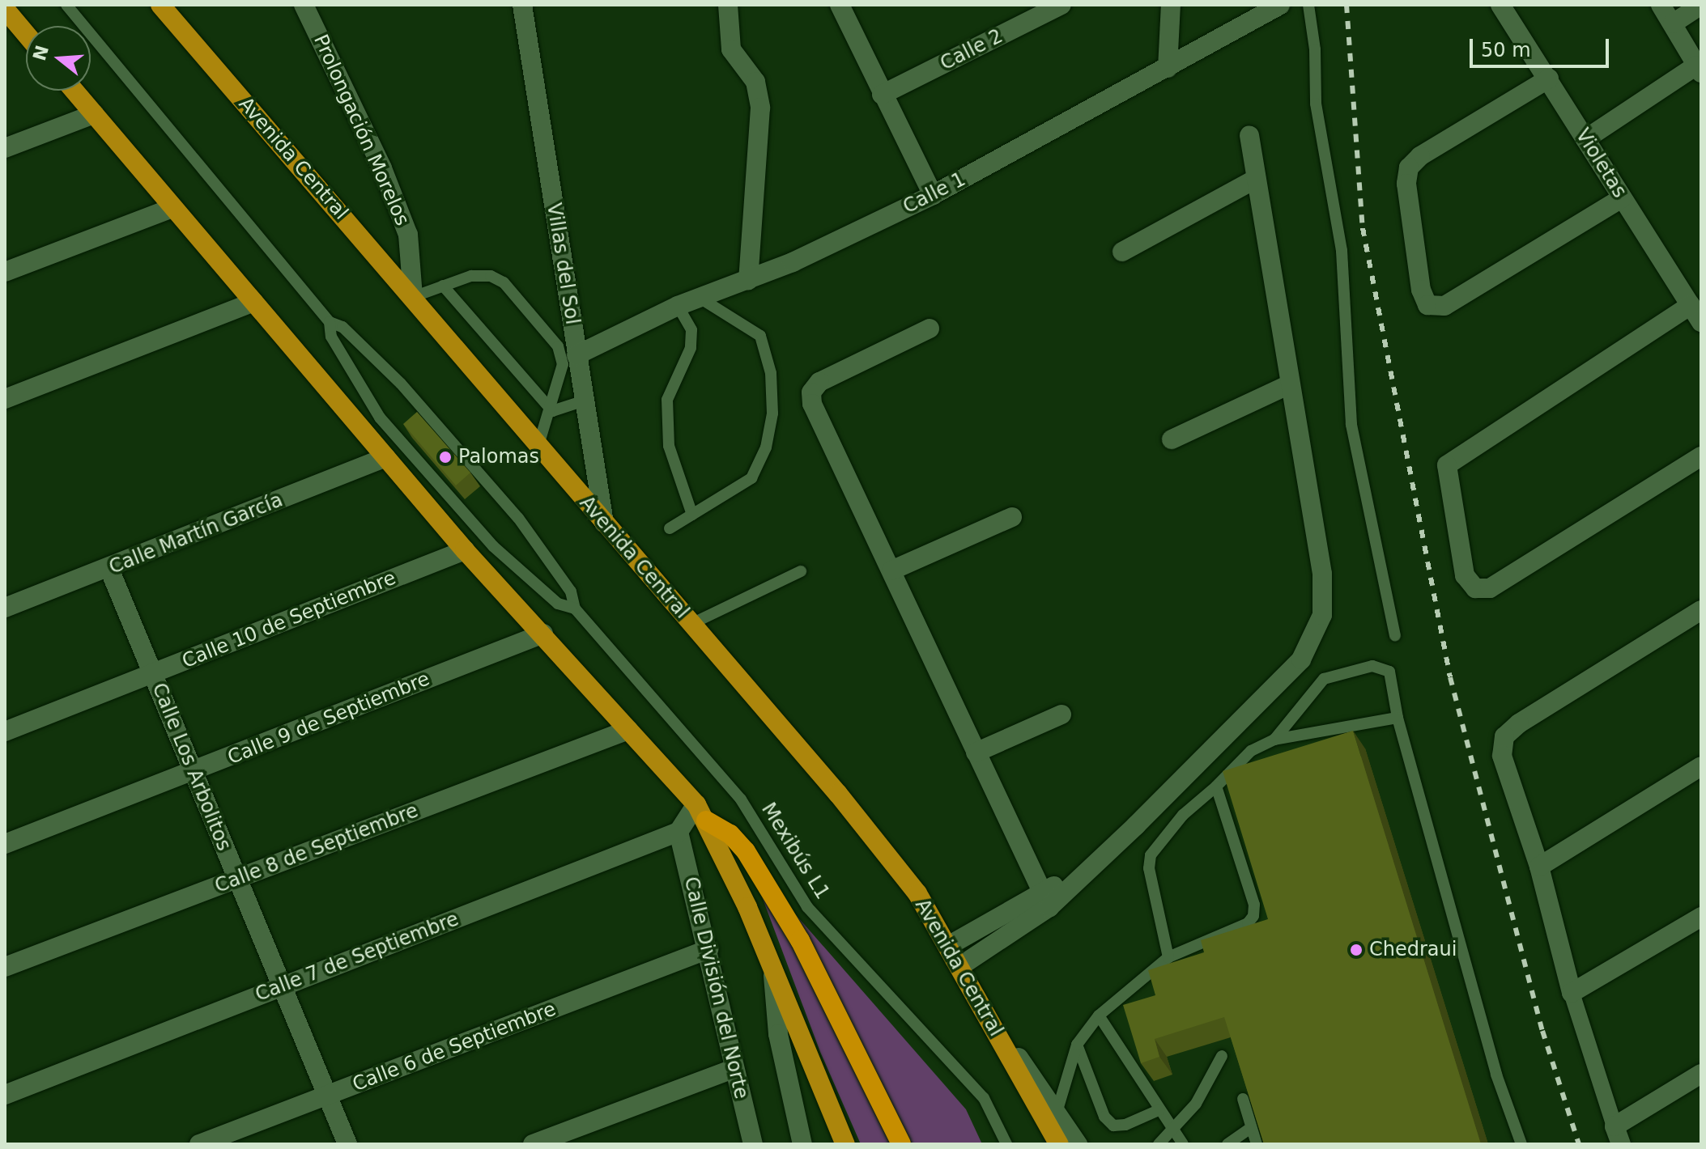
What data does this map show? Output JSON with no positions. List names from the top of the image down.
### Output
{
  "streets": {
    "highway": ["Avenida Central"],
    "street": [
      "Calle 2",
      "Prolongación Morelos",
      "Violetas",
      "Calle 1",
      "Villas del Sol",
      "Calle Martín García",
      "Calle 10 de Septiembre",
      "Calle 9 de Septiembre",
      "Calle Los Arbolitos",
      "Calle 8 de Septiembre",
      "Calle 7 de Septiembre",
      "Calle División del Norte",
      "Calle 6 de Septiembre"
    ],
    "lane": ["Mexibús L1"]
  },
  "crossings": [
    ["Prolongación Morelos", "Avenida Central"],
    ["Avenida Central", "Villas del Sol"],
    ["Calle 1", "Villas del Sol"],
    ["Calle Martín García", "Calle Los Arbolitos"],
    ["Calle 10 de Septiembre", "Calle Los Arbolitos"],
    ["Calle 9 de Septiembre", "Calle Los Arbolitos"],
    ["Calle Los Arbolitos", "Calle 8 de Septiembre"],
    ["Calle Los Arbolitos", "Calle 7 de Septiembre"],
    ["Calle Los Arbolitos", "Calle 6 de Septiembre"],
    ["Calle 7 de Septiembre", "Calle División del Norte"],
    ["Calle División del Norte", "Calle 6 de Septiembre"]
  ],
  "places": ["Palomas", "Chedraui"],
  "scale_bar": "50 m",
  "north": "left"
}
